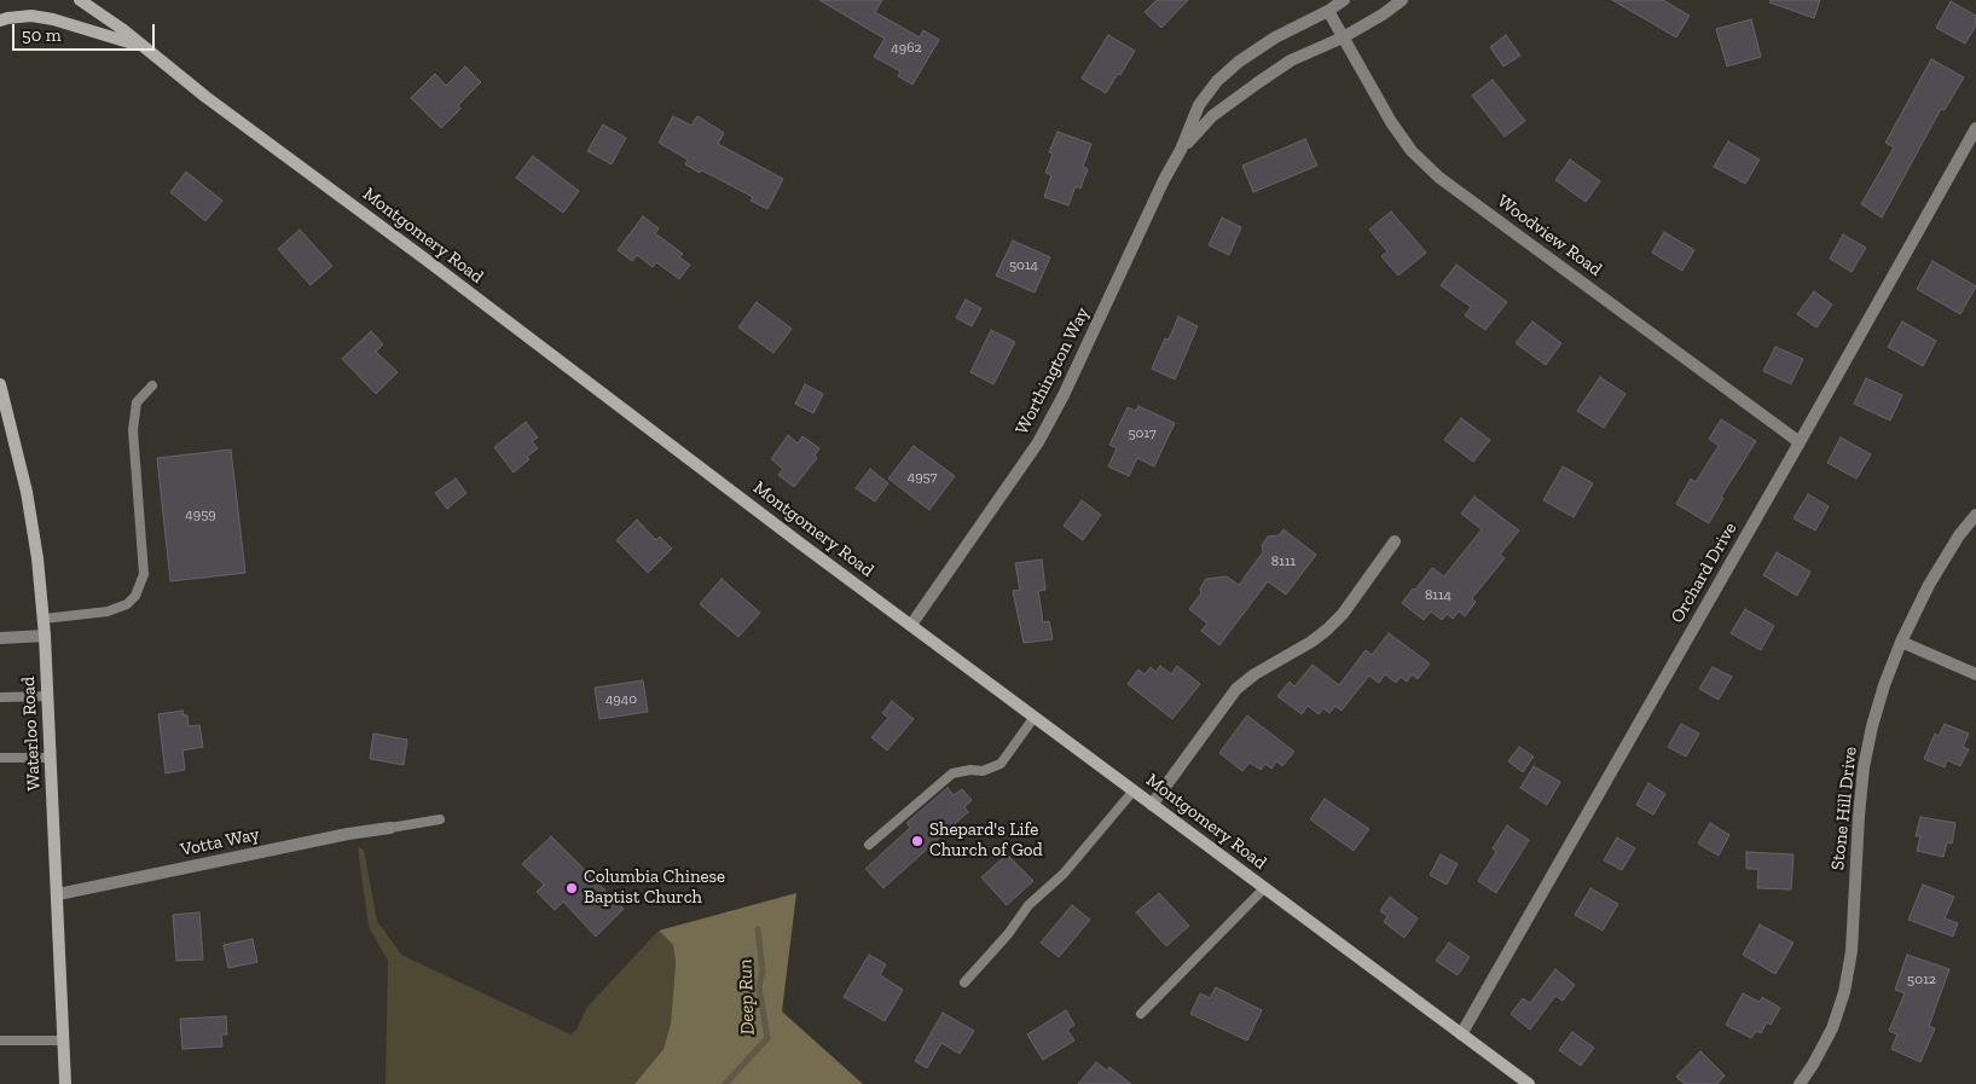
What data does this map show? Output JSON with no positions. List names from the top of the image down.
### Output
{
  "streets": {
    "main road": ["Montgomery Road", "Waterloo Road"],
    "street": [
      "Woodview Road",
      "Worthington Way",
      "Orchard Drive",
      "Stone Hill Drive",
      "Votta Way"
    ]
  },
  "crossings": [
    ["Montgomery Road", "Worthington Way"],
    ["Montgomery Road", "Orchard Drive"],
    ["Woodview Road", "Worthington Way"],
    ["Woodview Road", "Orchard Drive"],
    ["Waterloo Road", "Votta Way"]
  ],
  "water": ["Deep Run"],
  "places": ["Shepard's Life Church of God", "Columbia Chinese Baptist Church"],
  "house_numbers": [
    "4962",
    "5014",
    "5017",
    "4957",
    "4959",
    "8111",
    "8114",
    "4940",
    "5012"
  ],
  "scale_bar": "50 m"
}
